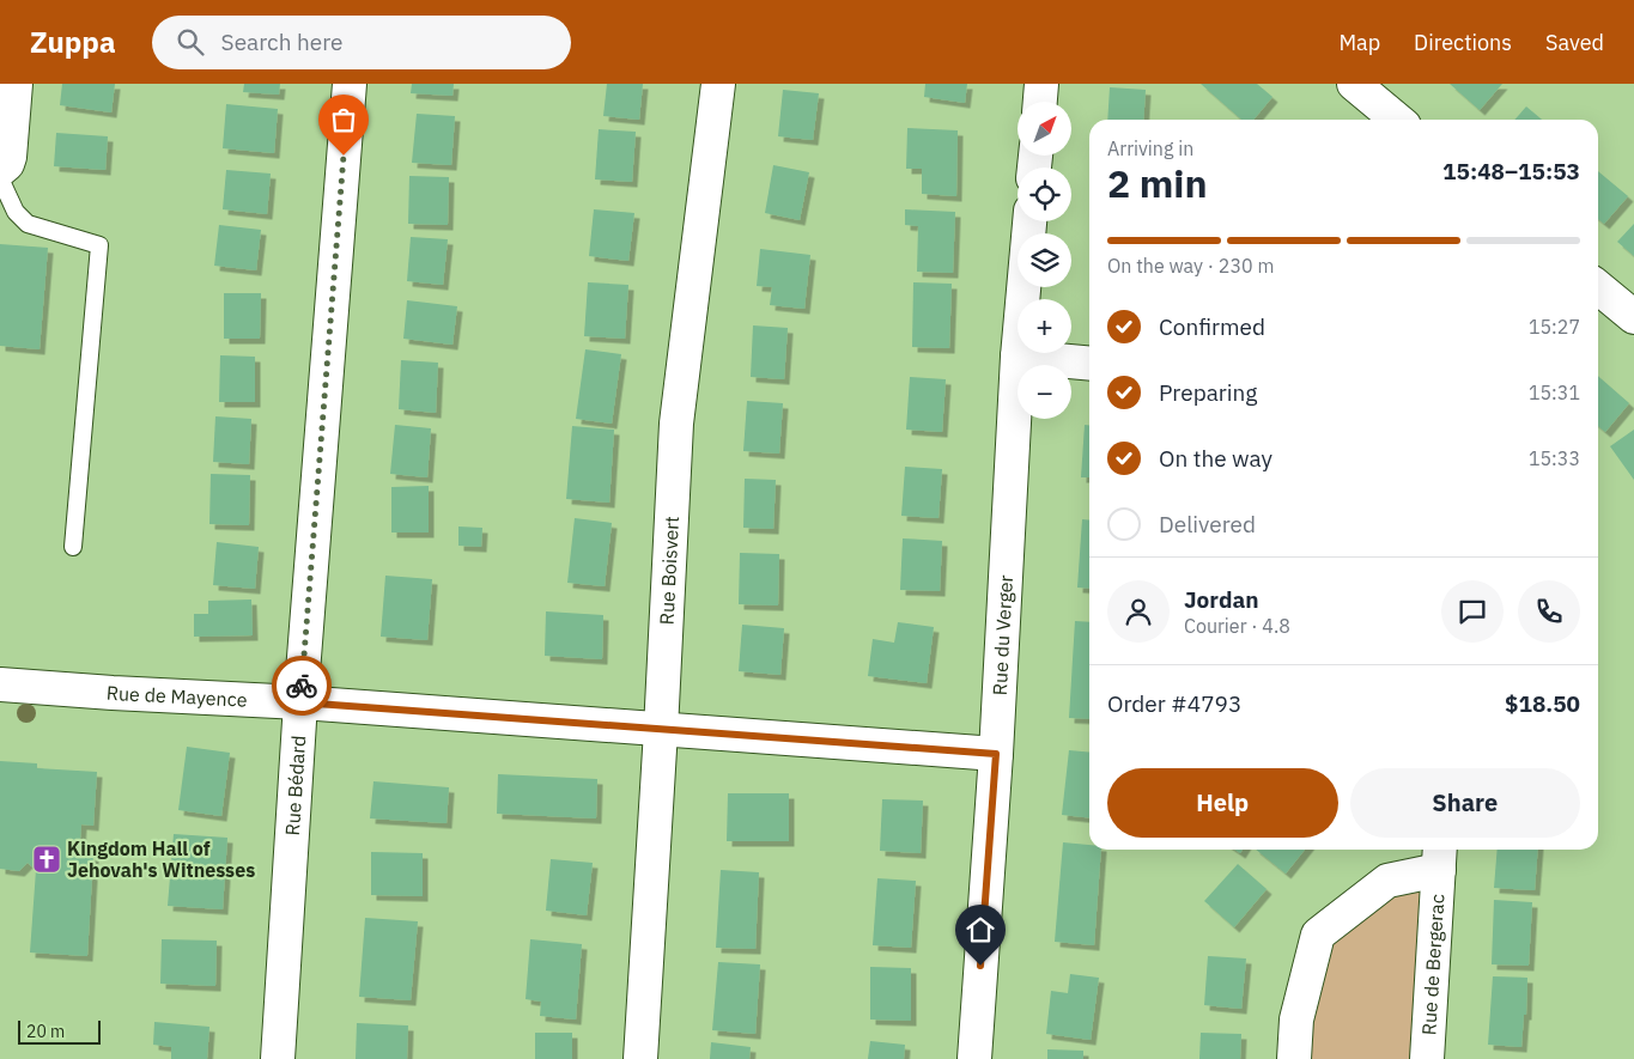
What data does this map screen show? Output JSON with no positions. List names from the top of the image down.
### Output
{
  "streets": {
    "street": [
      "Rue Boisvert",
      "Rue du Verger",
      "Rue de Mayence",
      "Rue Bédard",
      "Rue de Bergerac"
    ]
  },
  "crossings": [
    ["Rue Boisvert", "Rue de Mayence"],
    ["Rue du Verger", "Rue de Mayence"],
    ["Rue de Mayence", "Rue Bédard"]
  ],
  "places": {
    "church": ["Kingdom Hall of Jehovah's Witnesses"]
  },
  "scale_bar": "20 m",
  "north": "top right",
  "page": {
    "header": "Zuppa",
    "search": "Search here",
    "nav": ["Map", "Directions", "Saved"],
    "map_buttons": ["+", "−"],
    "heading": ["2 min", "Arriving in", "15:48–15:53"],
    "panel": [
      "Jordan",
      "Courier · 4.8",
      "Order #4793",
      "$18.50"
    ],
    "bar": "On the way · 230 m",
    "list": [
      ["Confirmed", "15:27"],
      ["Preparing", "15:31"],
      ["On the way", "15:33"],
      "Delivered"
    ],
    "buttons": ["Help", "Share"],
    "scale": "20 m"
  }
}
